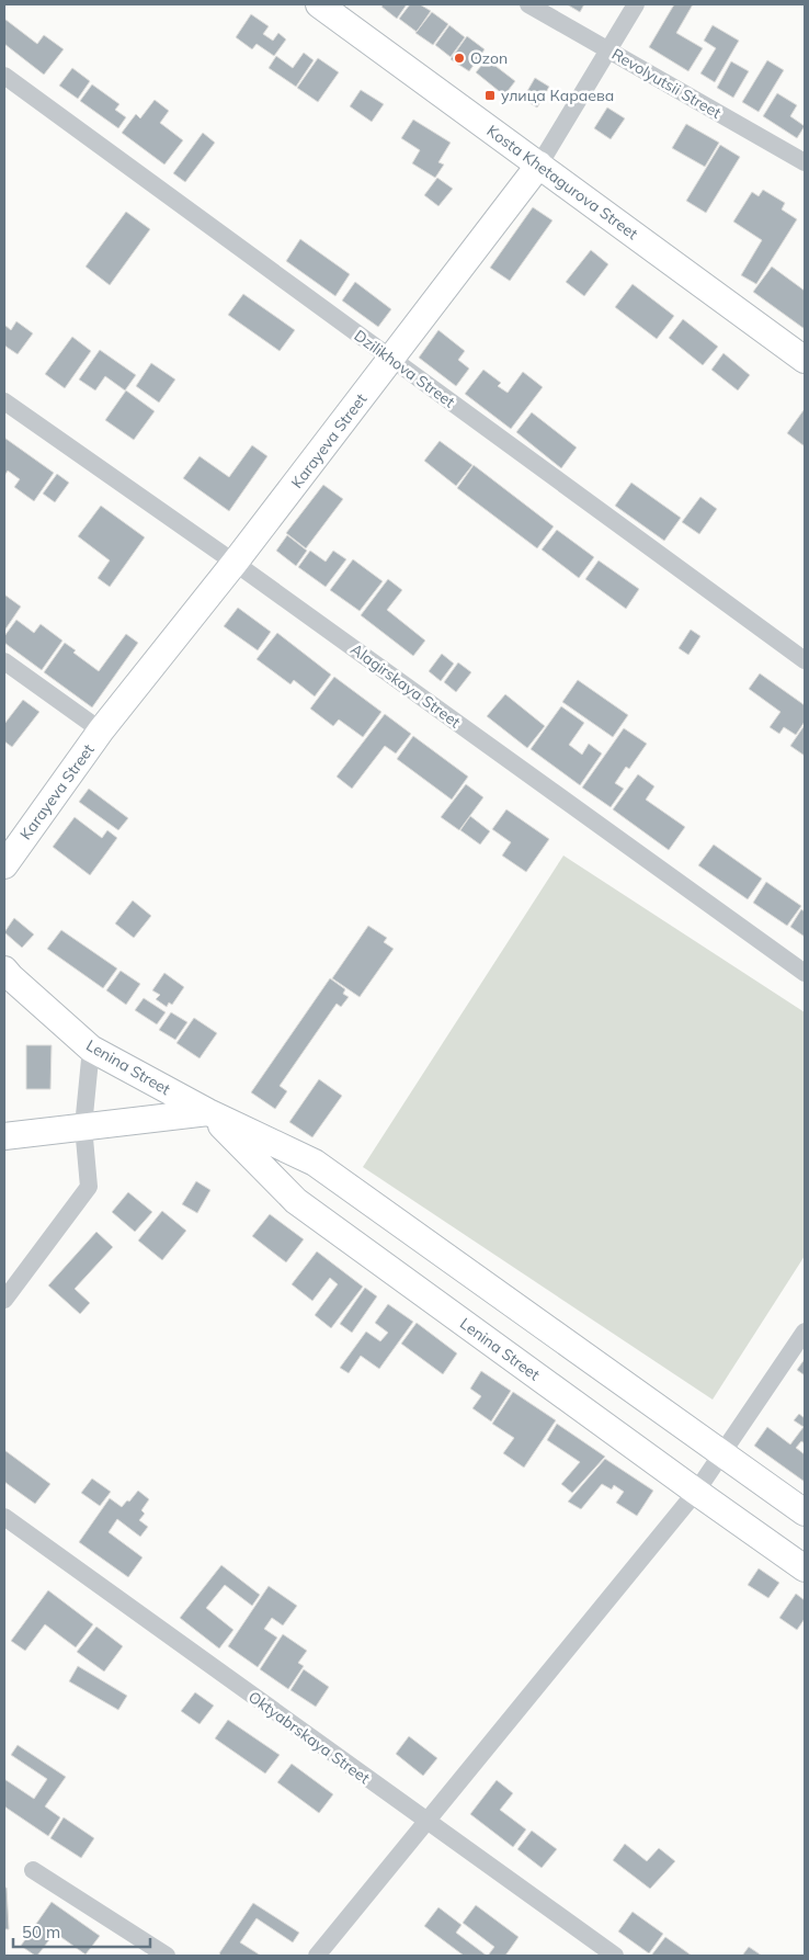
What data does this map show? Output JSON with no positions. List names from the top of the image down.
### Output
{
  "streets": {
    "street": [
      "Revolyutsii Street",
      "Kosta Khetagurova Street",
      "Dzilikhova Street",
      "Karayeva Street",
      "Alagirskaya Street",
      "Lenina Street",
      "Oktyabrskaya Street"
    ]
  },
  "crossings": [
    ["Revolyutsii Street", "Karayeva Street"],
    ["Kosta Khetagurova Street", "Karayeva Street"],
    ["Dzilikhova Street", "Karayeva Street"],
    ["Karayeva Street", "Alagirskaya Street"]
  ],
  "places": {
    "other": ["Ozon"],
    "transit": ["улица Караева"]
  },
  "scale_bar": "50 m"
}
